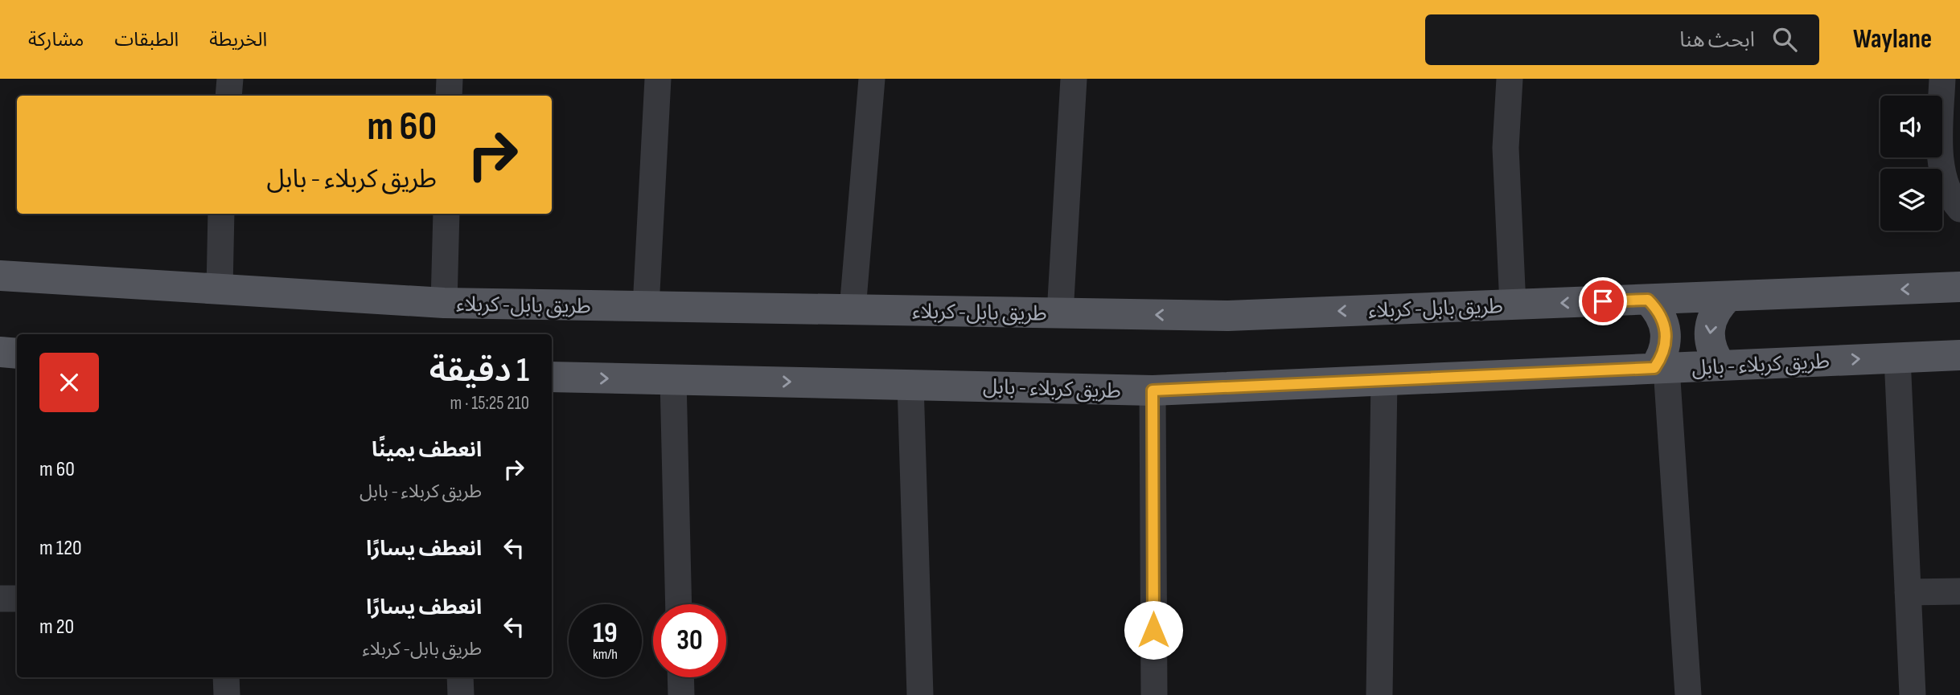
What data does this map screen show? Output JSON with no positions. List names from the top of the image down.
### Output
{
  "streets": {
    "main road": ["طريق بابل- كربلاء", "طريق كربلاء - بابل"]
  },
  "one_way": ["طريق بابل- كربلاء", "طريق كربلاء - بابل"],
  "page": {
    "header": "Waylane",
    "search": "ابحث هنا",
    "nav": ["الخريطة", "الطبقات", "مشاركة"],
    "turn": ["60 m", "طريق كربلاء - بابل"],
    "heading": ["1 دقيقة", "210 m · 15:25"],
    "list": [
      {
        "name": "انعطف يمينًا",
        "note": "طريق كربلاء - بابل",
        "value": "60 m"
      },
      {
        "name": "انعطف يسارًا",
        "value": "120 m"
      },
      {
        "name": "انعطف يسارًا",
        "note": "طريق بابل- كربلاء",
        "value": "20 m"
      }
    ],
    "speed": "19 km/h",
    "limit": "30"
  }
}
